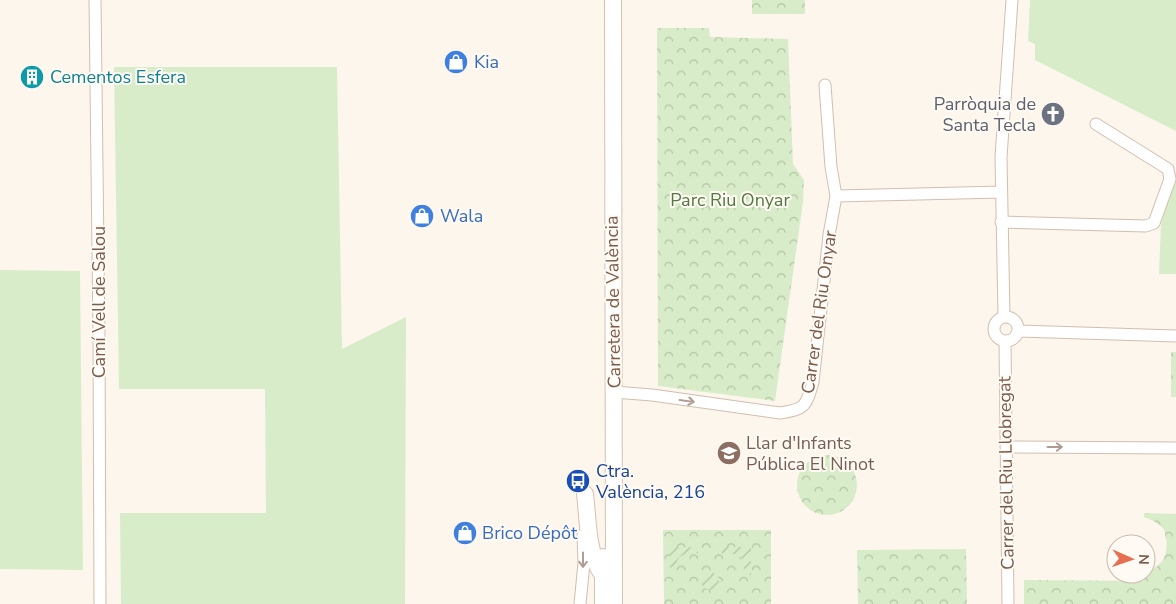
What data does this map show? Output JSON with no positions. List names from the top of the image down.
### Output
{
  "streets": {
    "main road": ["Carretera de València"],
    "street": ["Camí Vell de Salou", "Carrer del Riu Onyar", "Carrer del Riu Llobregat"]
  },
  "crossings": [
    ["Carretera de València", "Carrer del Riu Onyar"]
  ],
  "parks": ["Parc Riu Onyar"],
  "places": {
    "shop": ["Kia", "Wala", "Brico Dépôt"],
    "building": ["Cementos Esfera"],
    "church": ["Parròquia de Santa Tecla"],
    "school or university": ["Llar d'Infants Pública El Ninot"],
    "bus stop": ["Ctra. València, 216"]
  },
  "north": "right"
}
